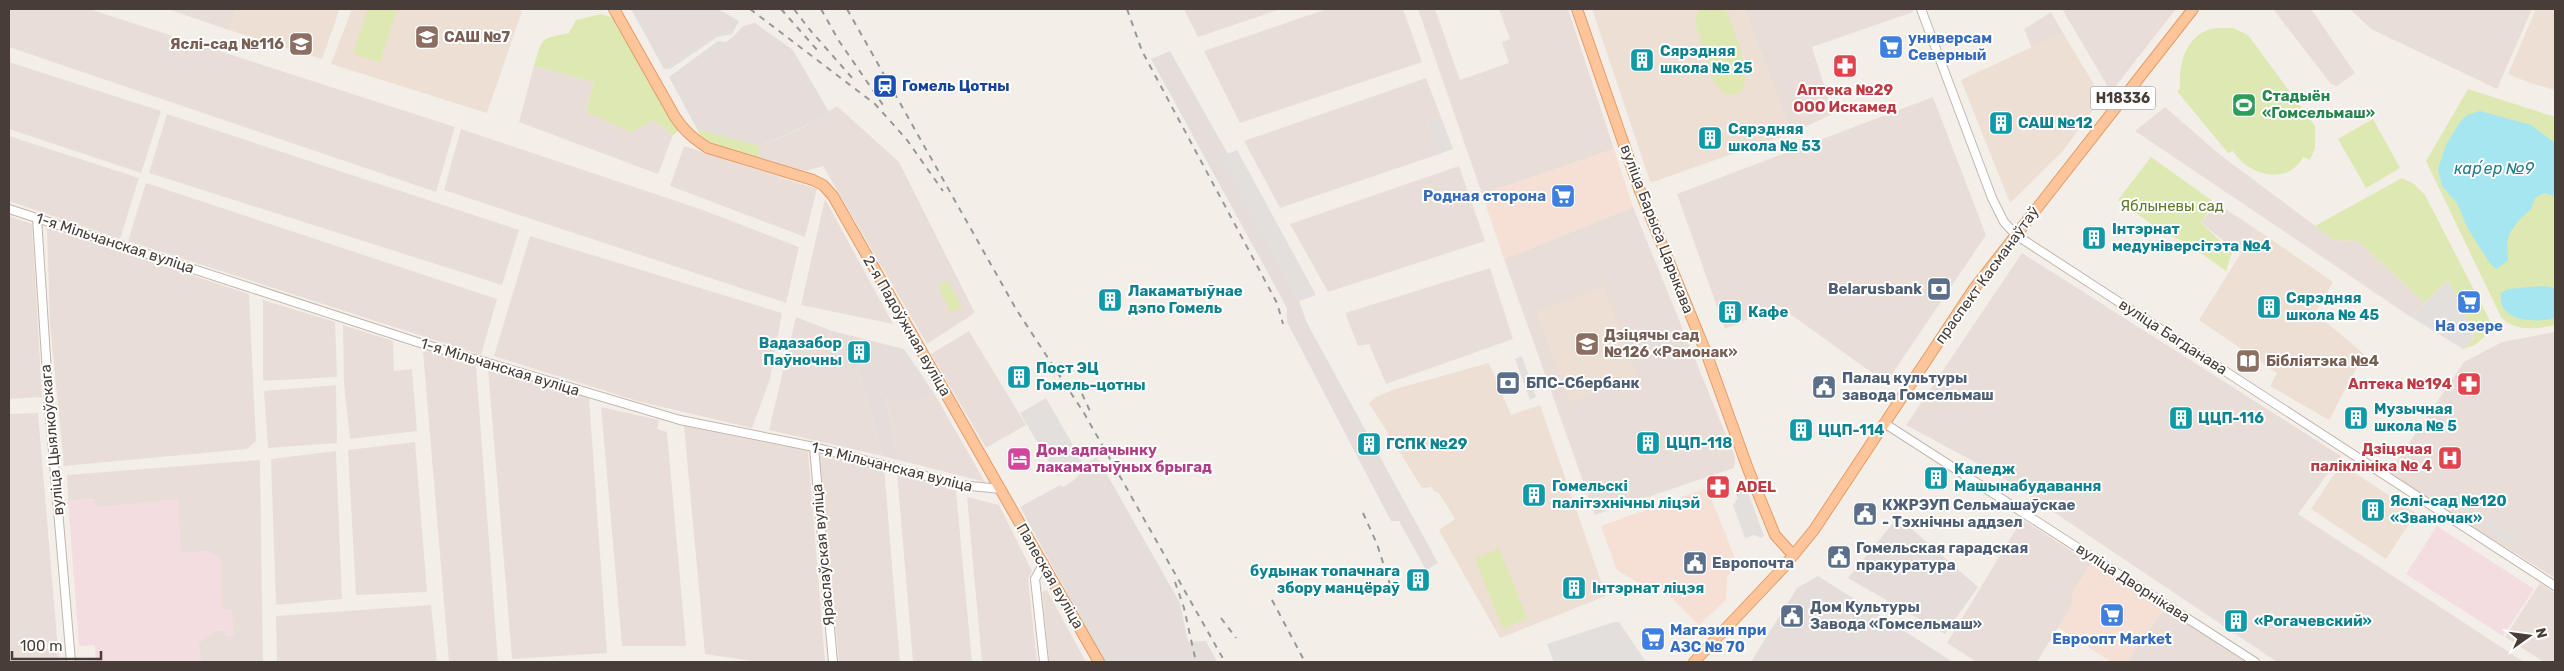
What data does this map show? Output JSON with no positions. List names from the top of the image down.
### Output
{
  "streets": {
    "main road": [
      "Н18336",
      "вуліца Барыса Царыкава",
      "праспект Касманаўтаў",
      "2-я Падоўжная вуліца",
      "Палеская вуліца"
    ],
    "street": [
      "1-я Мільчанская вуліца",
      "вуліца Багданава",
      "вуліца Цыялкоўскага",
      "Яраслаўская вуліца",
      "вуліца Дворнікава"
    ]
  },
  "crossings": [
    ["вуліца Барыса Царыкава", "праспект Касманаўтаў"],
    ["1-я Мільчанская вуліца", "2-я Падоўжная вуліца"],
    ["1-я Мільчанская вуліца", "вуліца Цыялкоўскага"],
    ["1-я Мільчанская вуліца", "Яраслаўская вуліца"],
    ["1-я Мільчанская вуліца", "Палеская вуліца"],
    ["праспект Касманаўтаў", "вуліца Багданава"],
    ["праспект Касманаўтаў", "вуліца Дворнікава"],
    ["2-я Падоўжная вуліца", "Палеская вуліца"]
  ],
  "water": ["карʼер №9"],
  "parks": ["Яблыневы сад"],
  "places": {
    "school or university": ["САШ №7", "Яслі-сад №116", "Дзіцячы сад №126 «Рамонак»"],
    "supermarket": [
      "универсам Северный",
      "Родная сторона",
      "На озере",
      "Евроопт Market",
      "Магазин при АЗС № 70"
    ],
    "building": [
      "Сярэдняя школа № 25",
      "САШ №12",
      "Сярэдняя школа № 53",
      "Інтэрнат медуніверсітэта №4",
      "Лакаматыўнае дэпо Гомель",
      "Сярэдняя школа № 45",
      "Кафе",
      "Вадазабор Паўночны",
      "Пост ЭЦ Гомель-цотны",
      "ЦЦП-116",
      "Музычная школа № 5",
      "ЦЦП-114",
      "ЦЦП-118",
      "ГСПК №29",
      "Каледж Машынабудавання",
      "Гомельскі палітэхнічны ліцэй",
      "Яслі-сад №120 «Званочак»",
      "будынак топачнага збору манцёраў",
      "Інтэрнат ліцэя",
      "«Рогачевский»"
    ],
    "pharmacy": ["Аптека №29 ООО Искамед", "Аптека №194", "ADEL"],
    "station": ["Гомель Цотны"],
    "sports": ["Стадыён «Гомсельмаш»"],
    "bank": ["Belarusbank", "БПС-Сбербанк"],
    "library": ["Бібліятэка №4"],
    "public building": [
      "Палац культуры завода Гомсельмаш",
      "КЖРЭУП Сельмашаўскае - Тэхнічны аддзел",
      "Гомельская гарадская пракуратура",
      "Европочта",
      "Дом Культуры Завода «Гомсельмаш»"
    ],
    "hospital": ["Дзіцячая паліклініка № 4"],
    "hotel": ["Дом адпачынку лакаматыўных брыгад"]
  },
  "scale_bar": "100 m",
  "north": "right"
}
